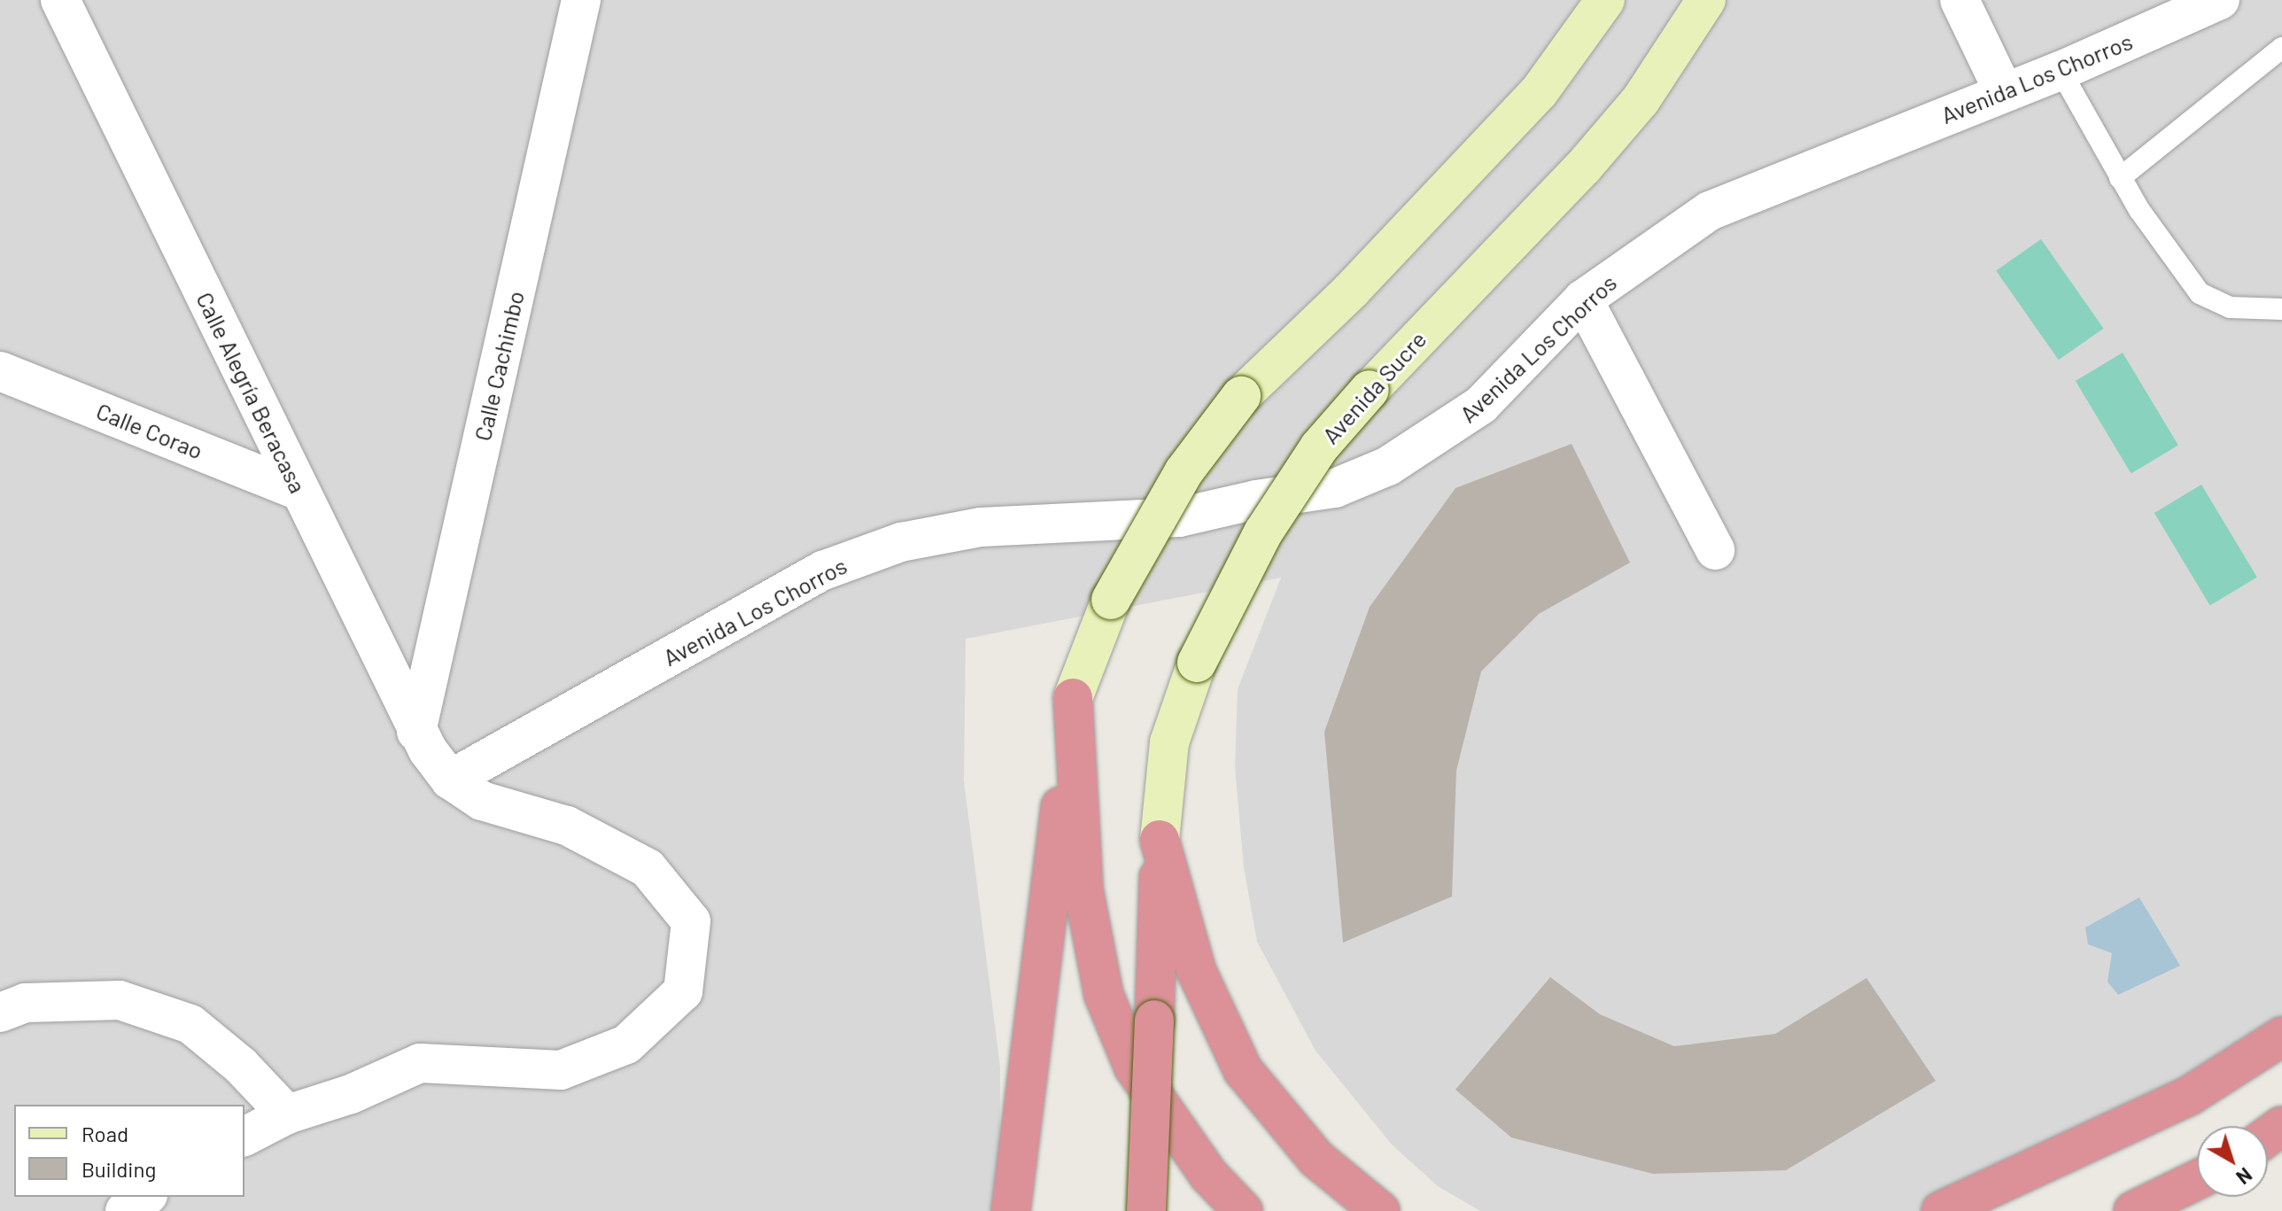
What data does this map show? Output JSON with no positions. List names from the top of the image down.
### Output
{
  "streets": {
    "main road": ["Avenida Sucre"],
    "street": [
      "Avenida Los Chorros",
      "Calle Cachimbo",
      "Calle Alegría Beracasa",
      "Calle Corao"
    ]
  },
  "crossings": [
    ["Avenida Los Chorros", "Calle Alegría Beracasa"],
    ["Calle Cachimbo", "Calle Alegría Beracasa"],
    ["Calle Alegría Beracasa", "Calle Corao"]
  ],
  "legend": ["Road", "Building"],
  "north": "bottom right"
}
